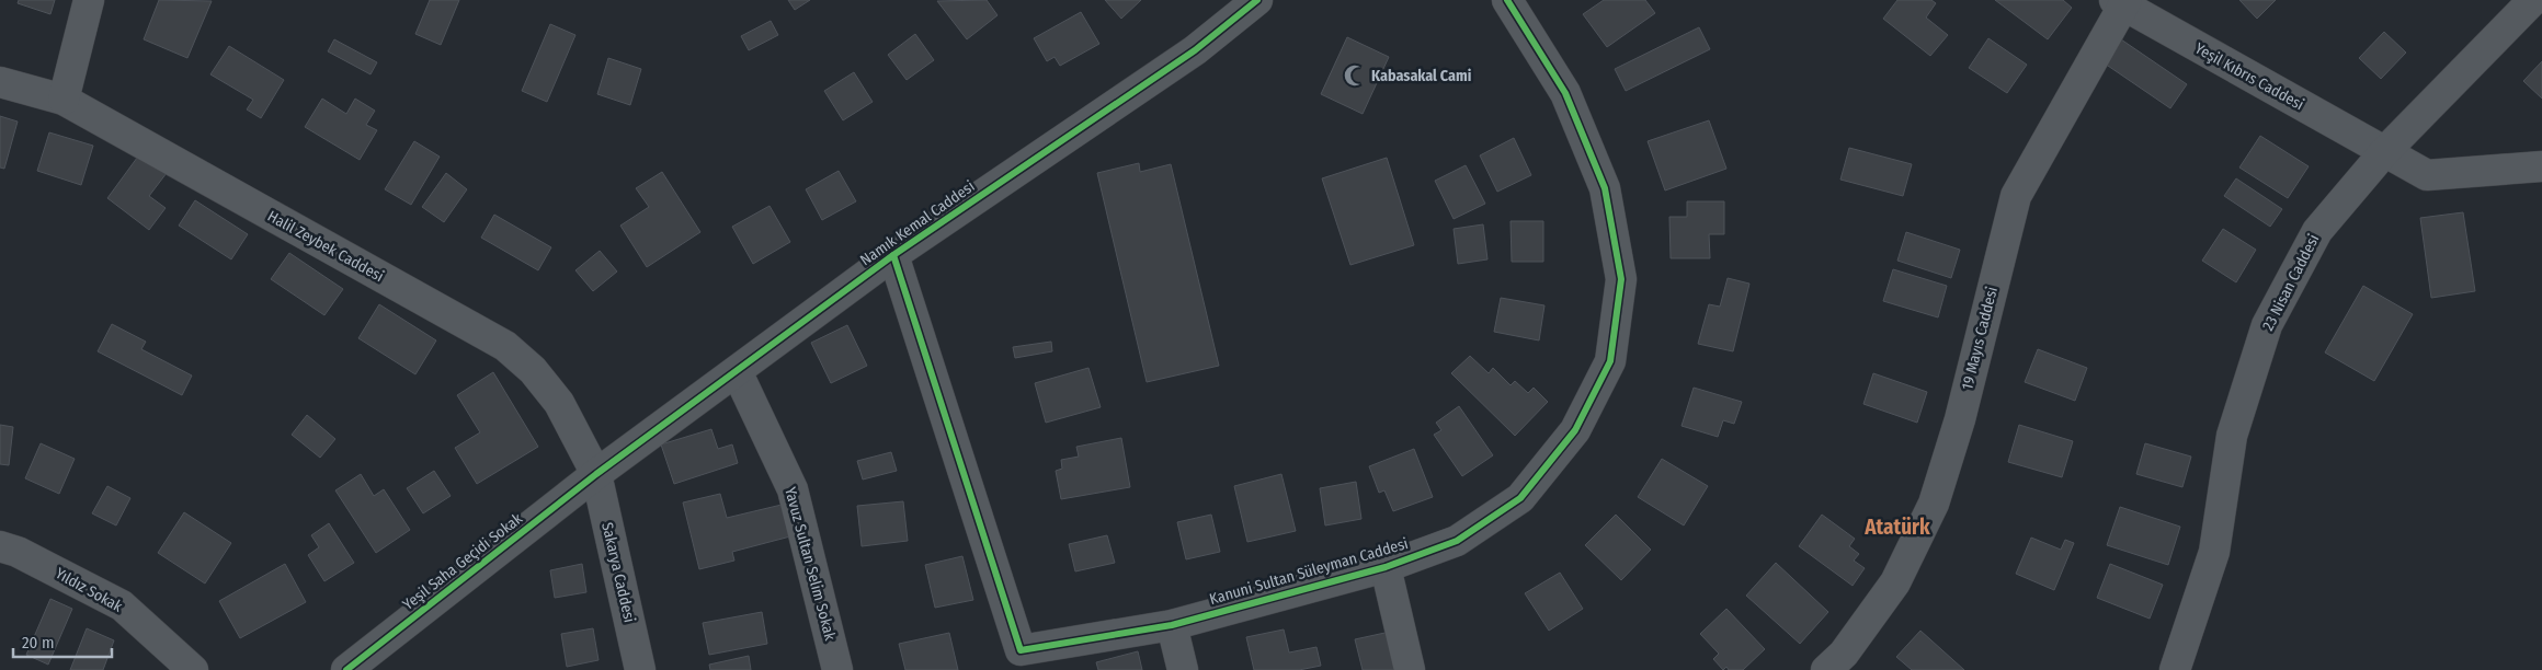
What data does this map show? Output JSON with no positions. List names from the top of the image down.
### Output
{
  "streets": {
    "street": [
      "Yeşil Kıbrıs Caddesi",
      "Namık Kemal Caddesi",
      "Halil Zeybek Caddesi",
      "23 Nisan Caddesi",
      "19 Mayıs Caddesi",
      "Yeşil Saha Geçidi Sokak",
      "Yavuz Sultan Selim Sokak",
      "Kanuni Sultan Süleyman Caddesi",
      "Sakarya Caddesi",
      "Yıldız Sokak"
    ]
  },
  "crossings": [
    ["Yeşil Kıbrıs Caddesi", "23 Nisan Caddesi"],
    ["Yeşil Kıbrıs Caddesi", "19 Mayıs Caddesi"],
    ["Namık Kemal Caddesi", "Halil Zeybek Caddesi"],
    ["Namık Kemal Caddesi", "Yeşil Saha Geçidi Sokak"],
    ["Namık Kemal Caddesi", "Yavuz Sultan Selim Sokak"],
    ["Namık Kemal Caddesi", "Kanuni Sultan Süleyman Caddesi"],
    ["Namık Kemal Caddesi", "Sakarya Caddesi"],
    ["Halil Zeybek Caddesi", "Yeşil Saha Geçidi Sokak"],
    ["Halil Zeybek Caddesi", "Sakarya Caddesi"],
    ["Yeşil Saha Geçidi Sokak", "Sakarya Caddesi"]
  ],
  "districts": ["Atatürk"],
  "places": {
    "mosque": ["Kabasakal Cami"]
  },
  "scale_bar": "20 m"
}
